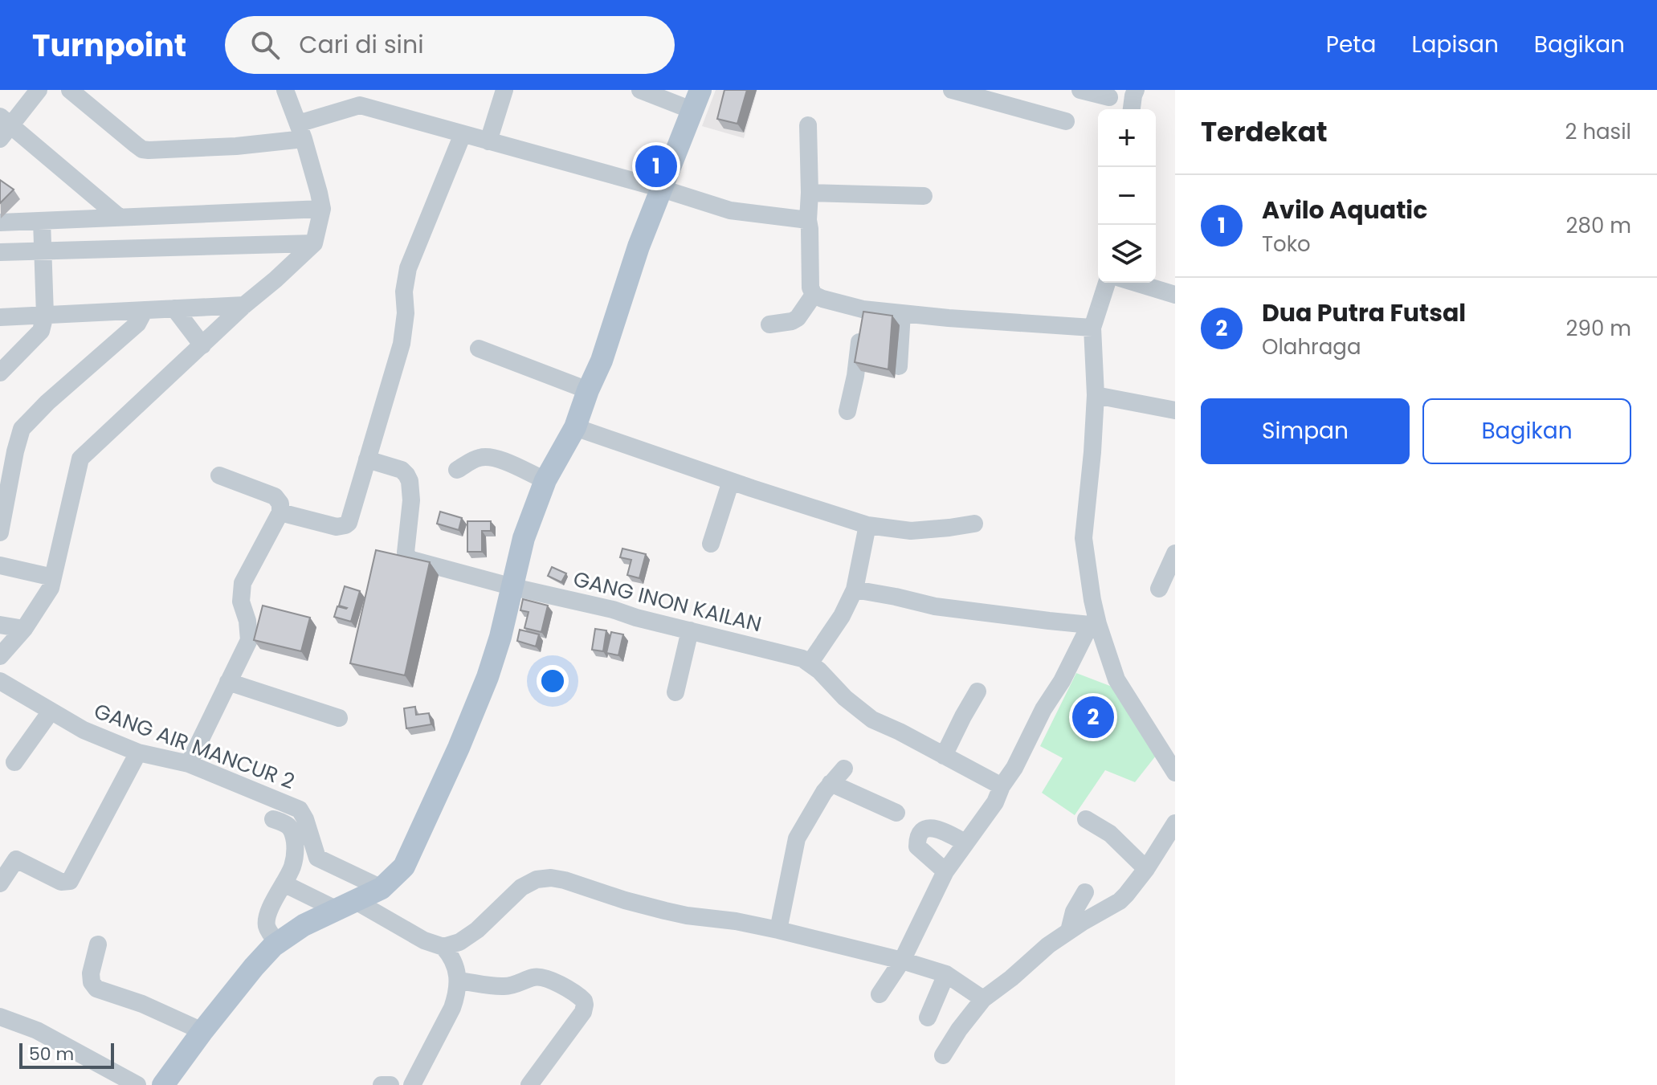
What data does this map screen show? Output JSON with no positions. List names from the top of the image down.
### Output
{
  "streets": {
    "street": ["GANG INON KAILAN", "GANG AIR MANCUR 2"]
  },
  "scale_bar": "50 m",
  "page": {
    "header": "Turnpoint",
    "search": "Cari di sini",
    "nav": ["Peta", "Lapisan", "Bagikan"],
    "heading": ["Terdekat", "2 hasil"],
    "map_buttons": ["+", "−"],
    "pins": ["1", "2"],
    "list": [
      {
        "mark": "1",
        "name": "Avilo Aquatic",
        "note": "Toko",
        "value": "280 m"
      },
      {
        "mark": "2",
        "name": "Dua Putra Futsal",
        "note": "Olahraga",
        "value": "290 m"
      }
    ],
    "buttons": ["Simpan", "Bagikan"],
    "scale": "50 m"
  }
}
